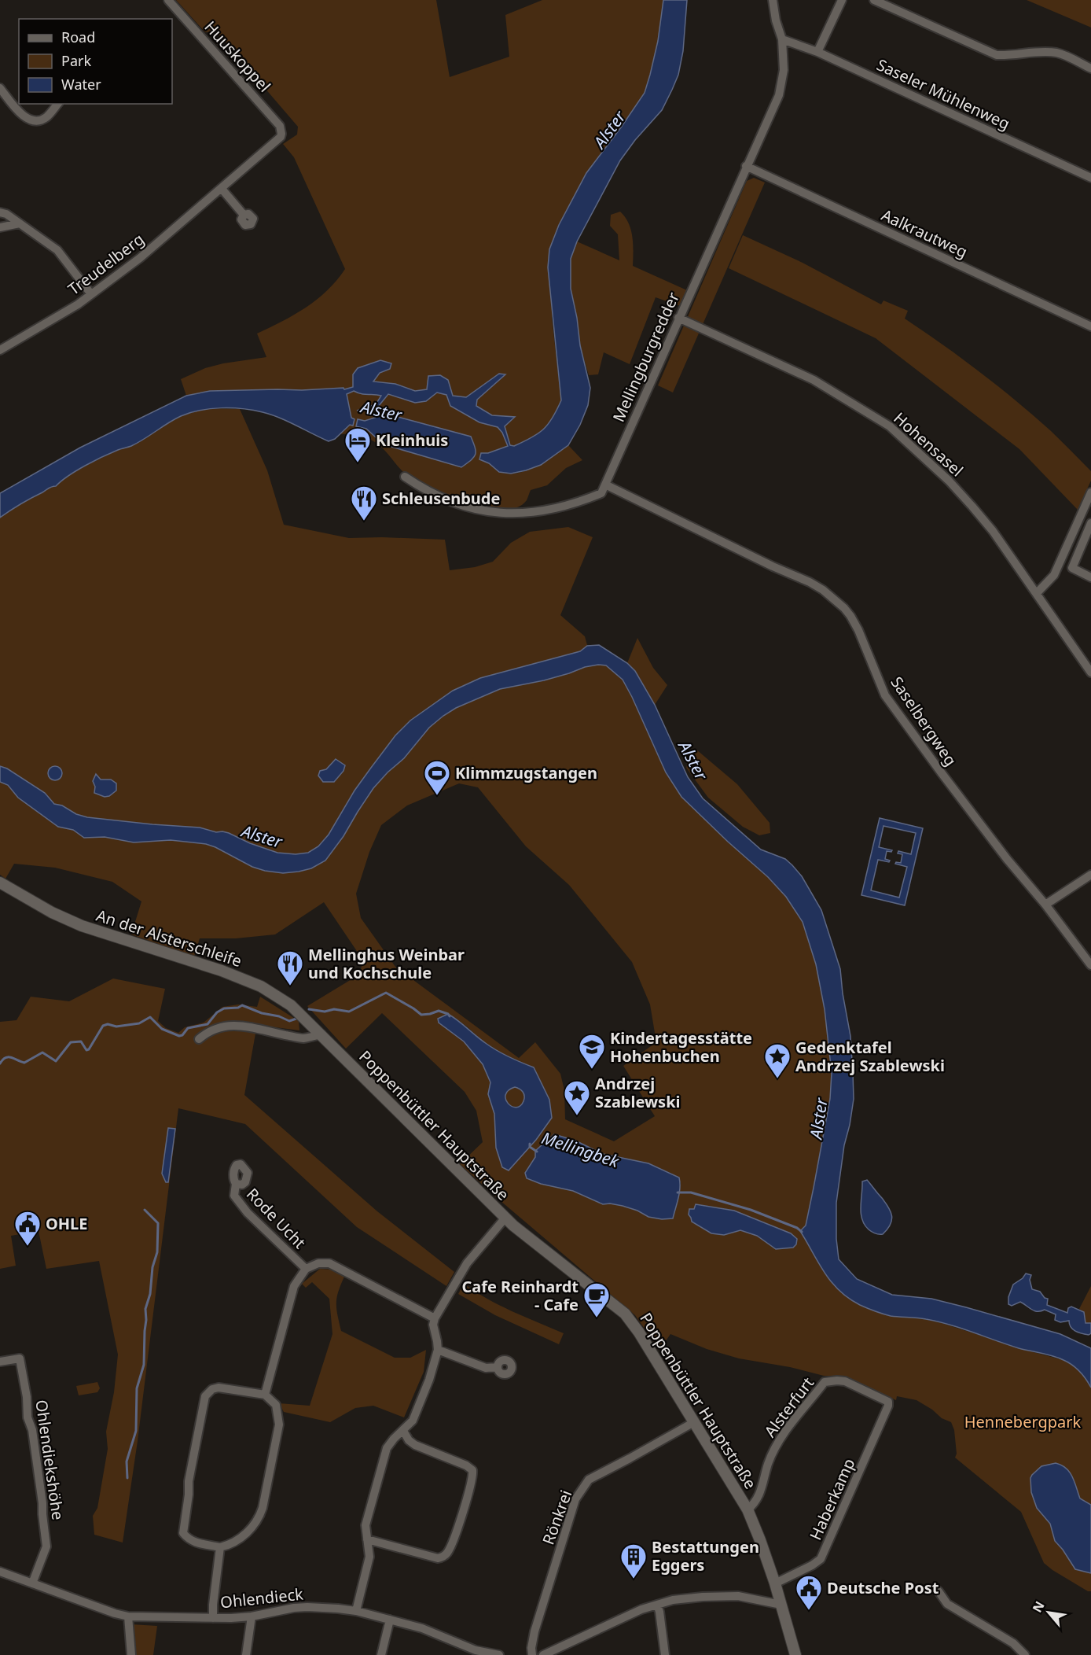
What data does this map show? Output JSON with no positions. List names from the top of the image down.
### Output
{
  "streets": {
    "street": [
      "Huuskoppel",
      "Saseler Mühlenweg",
      "Aalkrautweg",
      "Treudelberg",
      "Mellingburgredder",
      "Hohensasel",
      "Saselbergweg",
      "An der Alsterschleife",
      "Poppenbüttler Hauptstraße",
      "Rode Ucht",
      "Alsterfurt",
      "Ohlendiekshöhe",
      "Haberkamp",
      "Rönkrei",
      "Ohlendieck"
    ]
  },
  "crossings": [
    ["Huuskoppel", "Treudelberg"],
    ["Saseler Mühlenweg", "Mellingburgredder"],
    ["Aalkrautweg", "Mellingburgredder"],
    ["Mellingburgredder", "Hohensasel"],
    ["Mellingburgredder", "Saselbergweg"],
    ["An der Alsterschleife", "Poppenbüttler Hauptstraße"],
    ["Poppenbüttler Hauptstraße", "Alsterfurt"],
    ["Poppenbüttler Hauptstraße", "Haberkamp"],
    ["Poppenbüttler Hauptstraße", "Rönkrei"],
    ["Alsterfurt", "Haberkamp"],
    ["Ohlendiekshöhe", "Ohlendieck"]
  ],
  "water": ["Alster", "Mellingbek"],
  "parks": ["Hennebergpark"],
  "places": {
    "hotel": ["Kleinhuis"],
    "restaurant": ["Schleusenbude", "Mellinghus Weinbar und Kochschule"],
    "sports": ["Klimmzugstangen"],
    "school or university": ["Kindertagesstätte Hohenbuchen"],
    "place": ["Gedenktafel Andrzej Szablewski", "Andrzej Szablewski"],
    "public building": ["OHLE", "Deutsche Post"],
    "cafe": ["Cafe Reinhardt - Cafe"],
    "building": ["Bestattungen Eggers"]
  },
  "legend": ["Road", "Park", "Water"],
  "north": "top left"
}
